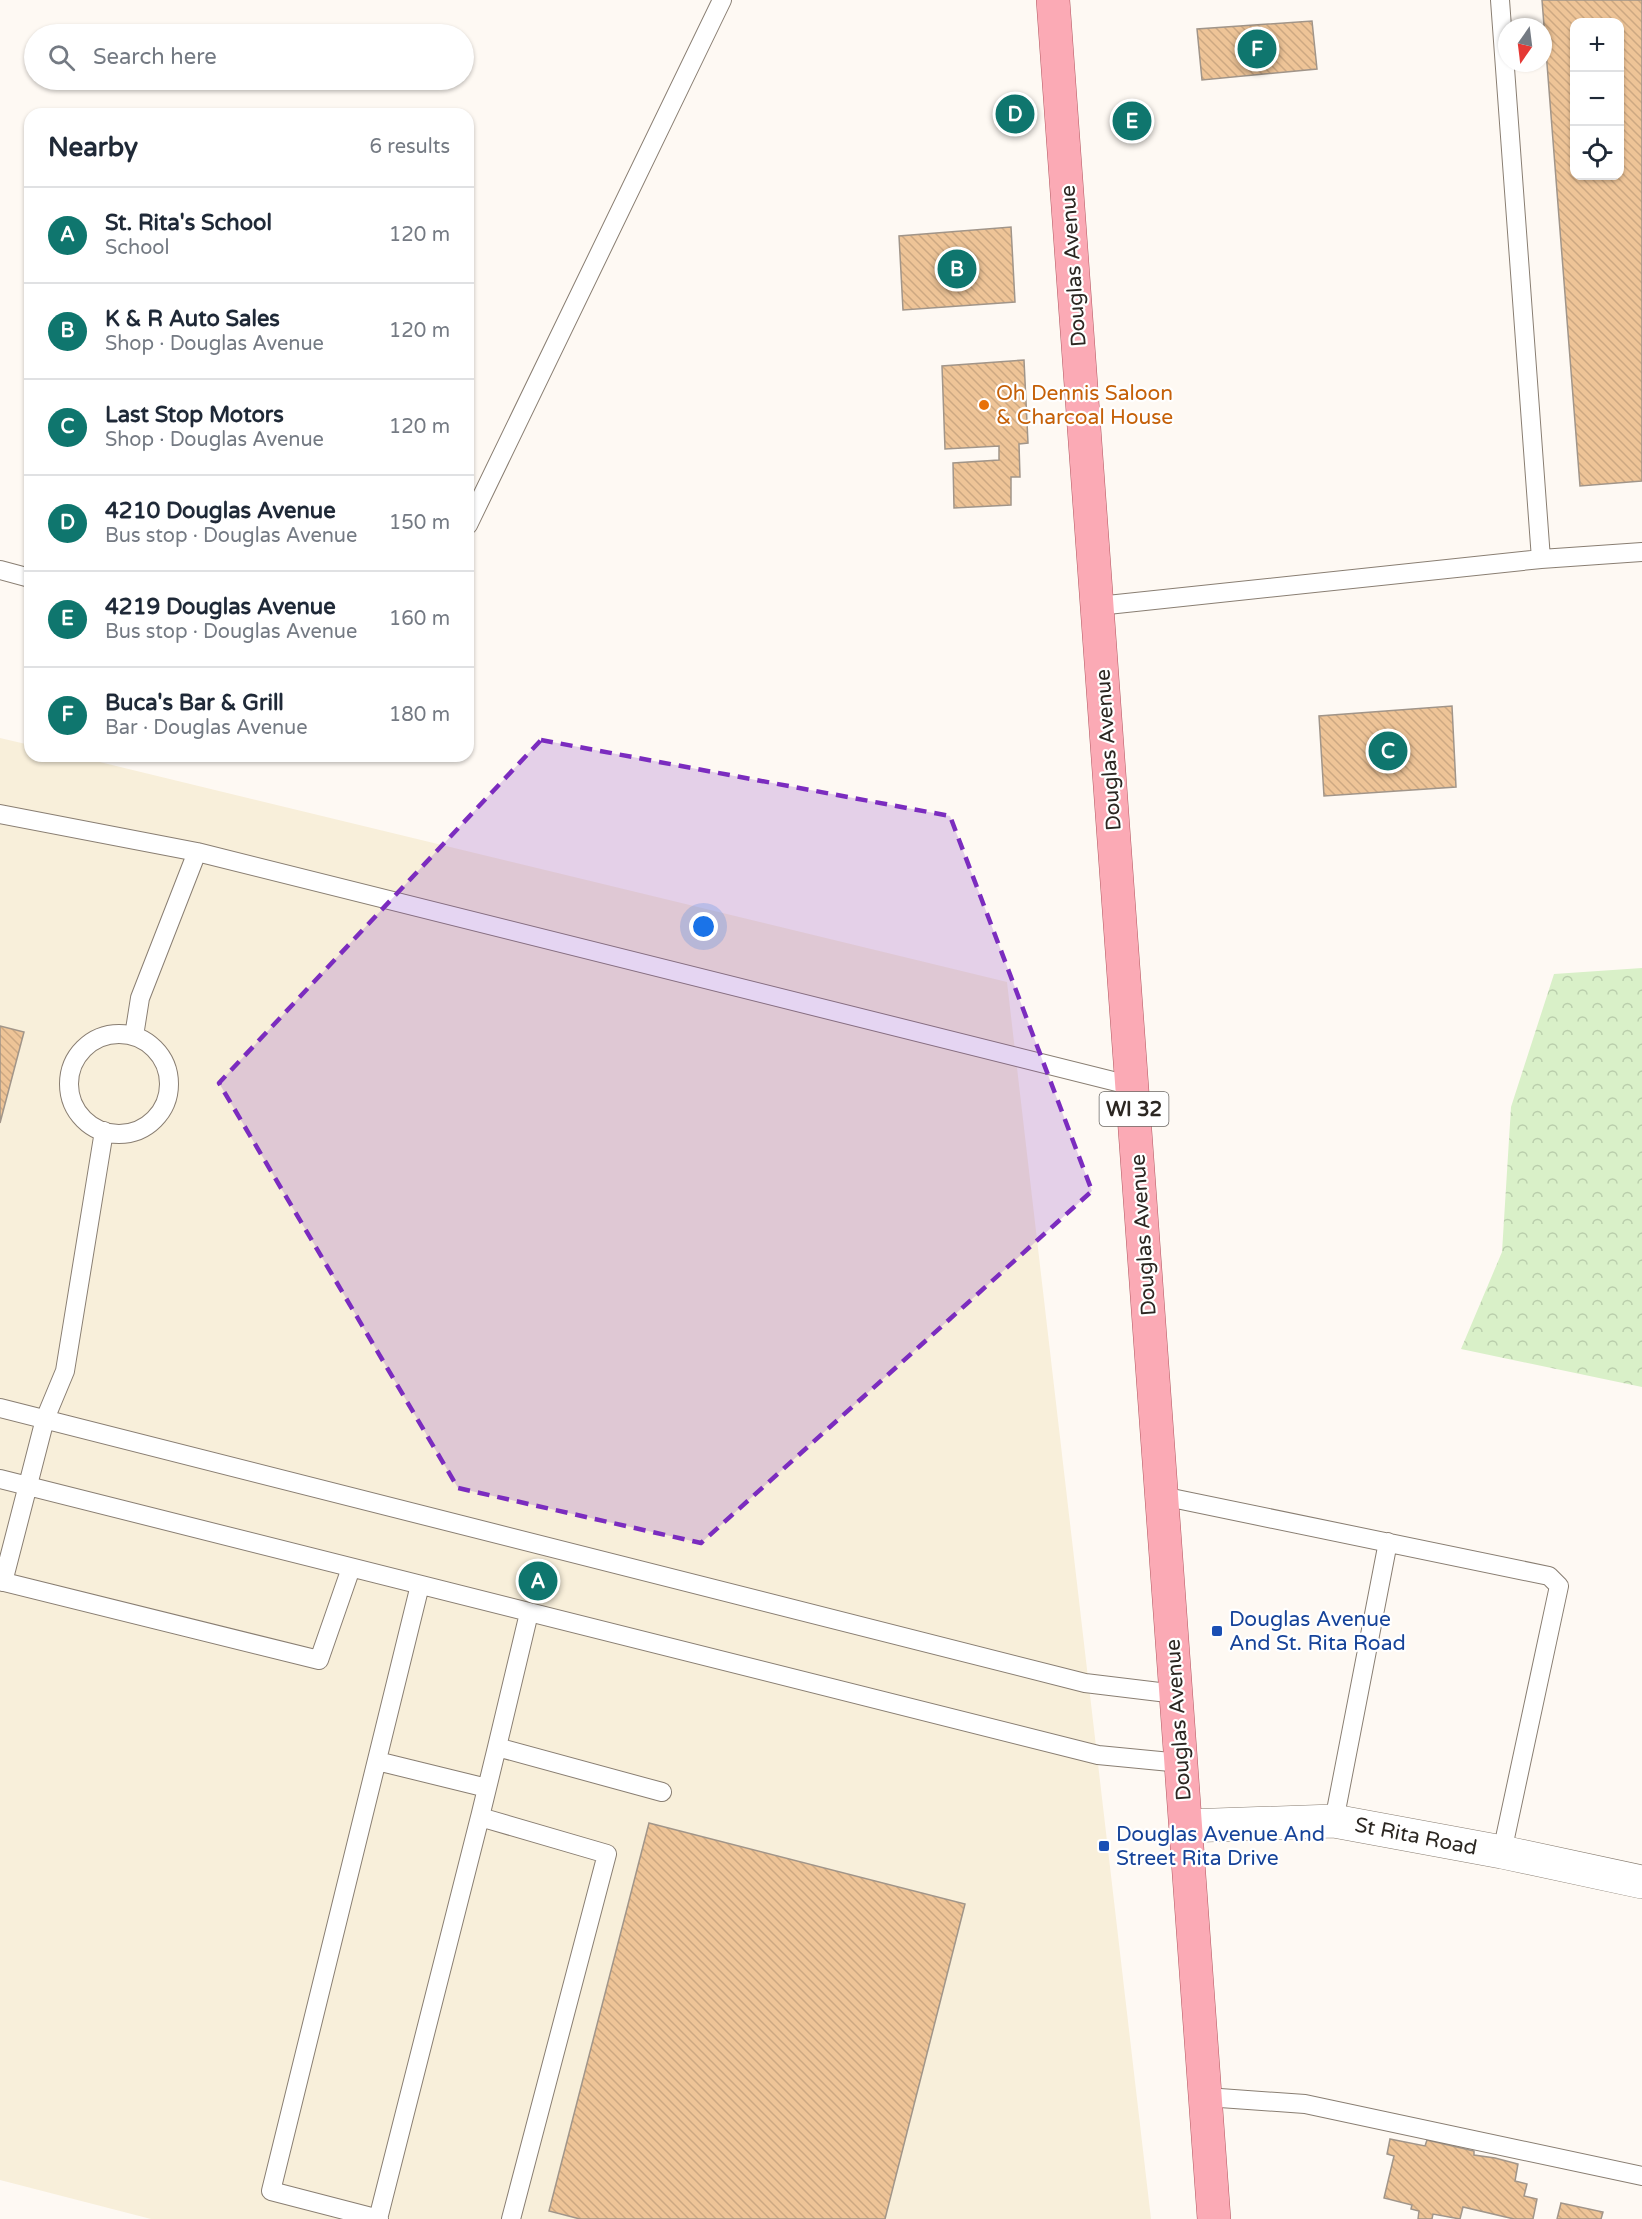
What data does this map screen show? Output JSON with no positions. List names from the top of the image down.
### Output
{
  "streets": {
    "main road": ["Douglas Avenue", "WI 32"],
    "street": ["St Rita Road"]
  },
  "crossings": [
    ["Douglas Avenue", "St Rita Road"]
  ],
  "places": {
    "other": ["Oh Dennis Saloon & Charcoal House"],
    "transit": ["Douglas Avenue And St. Rita Road", "Douglas Avenue And Street Rita Drive"]
  },
  "north": "bottom",
  "page": {
    "map_buttons": ["+", "−"],
    "search": "Search here",
    "pins": [
      "F",
      "D",
      "E",
      "B",
      "C",
      "A"
    ],
    "heading": ["Nearby", "6 results"],
    "list": [
      {
        "mark": "A",
        "name": "St. Rita's School",
        "note": "School",
        "value": "120 m"
      },
      {
        "mark": "B",
        "name": "K & R Auto Sales",
        "note": "Shop · Douglas Avenue",
        "value": "120 m"
      },
      {
        "mark": "C",
        "name": "Last Stop Motors",
        "note": "Shop · Douglas Avenue",
        "value": "120 m"
      },
      {
        "mark": "D",
        "name": "4210 Douglas Avenue",
        "note": "Bus stop · Douglas Avenue",
        "value": "150 m"
      },
      {
        "mark": "E",
        "name": "4219 Douglas Avenue",
        "note": "Bus stop · Douglas Avenue",
        "value": "160 m"
      },
      {
        "mark": "F",
        "name": "Buca's Bar & Grill",
        "note": "Bar · Douglas Avenue",
        "value": "180 m"
      }
    ]
  }
}
